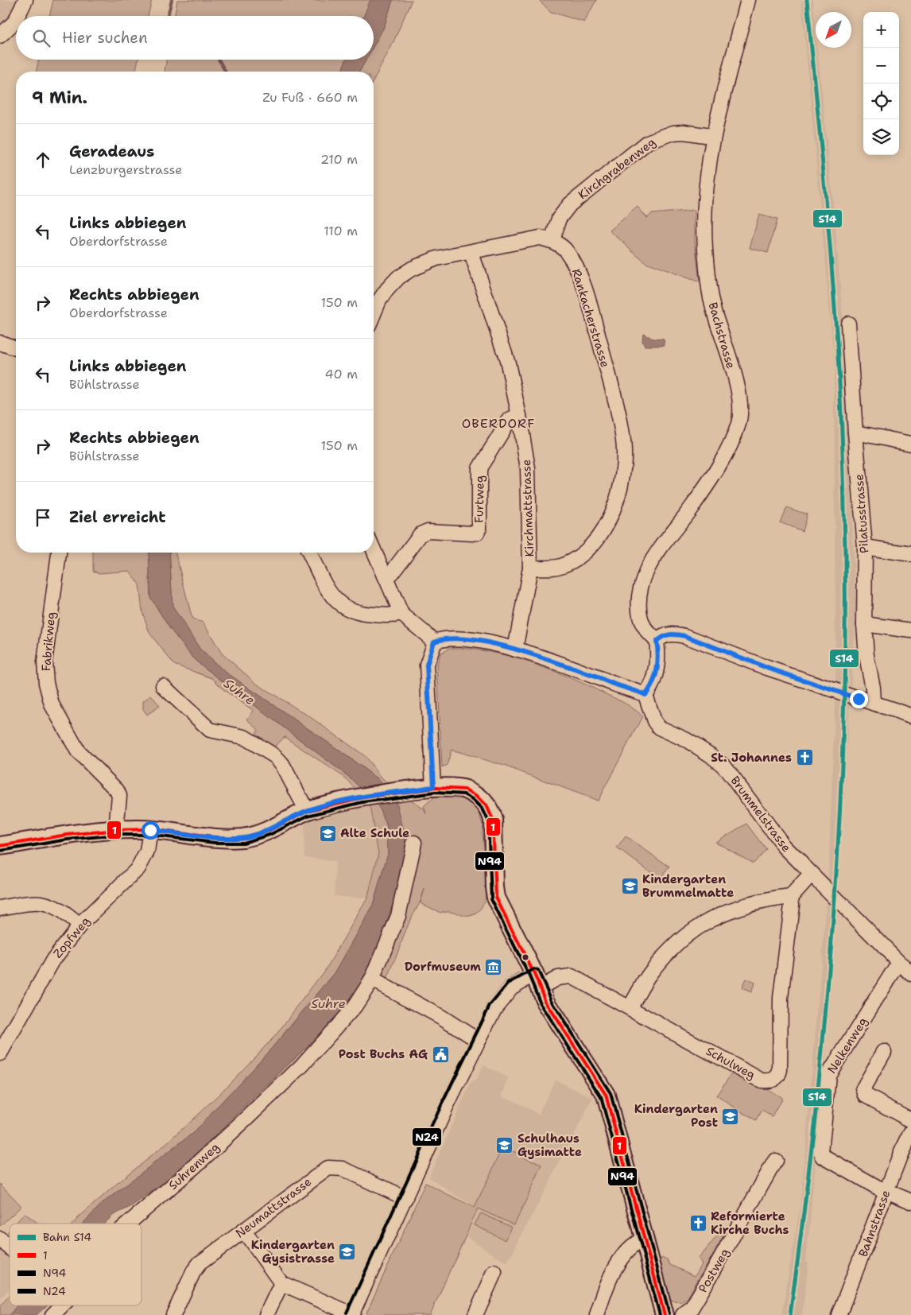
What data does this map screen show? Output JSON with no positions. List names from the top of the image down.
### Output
{
  "streets": {
    "street": [
      "Kirchgrabenweg",
      "Rankacherstrasse",
      "Bachstrasse",
      "Furtweg",
      "Kirchmattstrasse",
      "Pilatusstrasse",
      "Fabrikweg",
      "Brummelstrasse",
      "Zopfweg",
      "Nelkenweg",
      "Schulweg",
      "Suhrenweg",
      "Neumattstrasse",
      "Bahnstrasse",
      "Postweg"
    ]
  },
  "crossings": [
    ["Kirchgrabenweg", "Rankacherstrasse"],
    ["Rankacherstrasse", "Kirchmattstrasse"],
    ["Furtweg", "Kirchmattstrasse"],
    ["Brummelstrasse", "Nelkenweg"],
    ["Nelkenweg", "Bahnstrasse"],
    ["Schulweg", "Neumattstrasse"]
  ],
  "districts": ["OBERDORF"],
  "water": ["Suhre"],
  "places": {
    "church": ["St. Johannes", "Reformierte Kirche Buchs"],
    "school or university": [
      "Alte Schule",
      "Kindergarten Brummelmatte",
      "Kindergarten Post",
      "Schulhaus Gysimatte",
      "Kindergarten Gysistrasse"
    ],
    "museum": ["Dorfmuseum"],
    "public building": ["Post Buchs AG"]
  },
  "lines": [
    "rail line S14",
    "transit line 1",
    "transit line N94",
    "transit line N24"
  ],
  "legend": [
    "Bahn S14",
    "1",
    "N94",
    "N24"
  ],
  "north": "bottom left",
  "page": {
    "map_buttons": ["+", "−"],
    "search": "Hier suchen",
    "heading": ["9 Min.", "Zu Fuß · 660 m"],
    "list": [
      ["Geradeaus", "Lenzburgerstrasse", "210 m"],
      ["Links abbiegen", "Oberdorfstrasse", "110 m"],
      ["Rechts abbiegen", "Oberdorfstrasse", "150 m"],
      ["Links abbiegen", "Bühlstrasse", "40 m"],
      ["Rechts abbiegen", "Bühlstrasse", "150 m"],
      "Ziel erreicht"
    ]
  }
}
